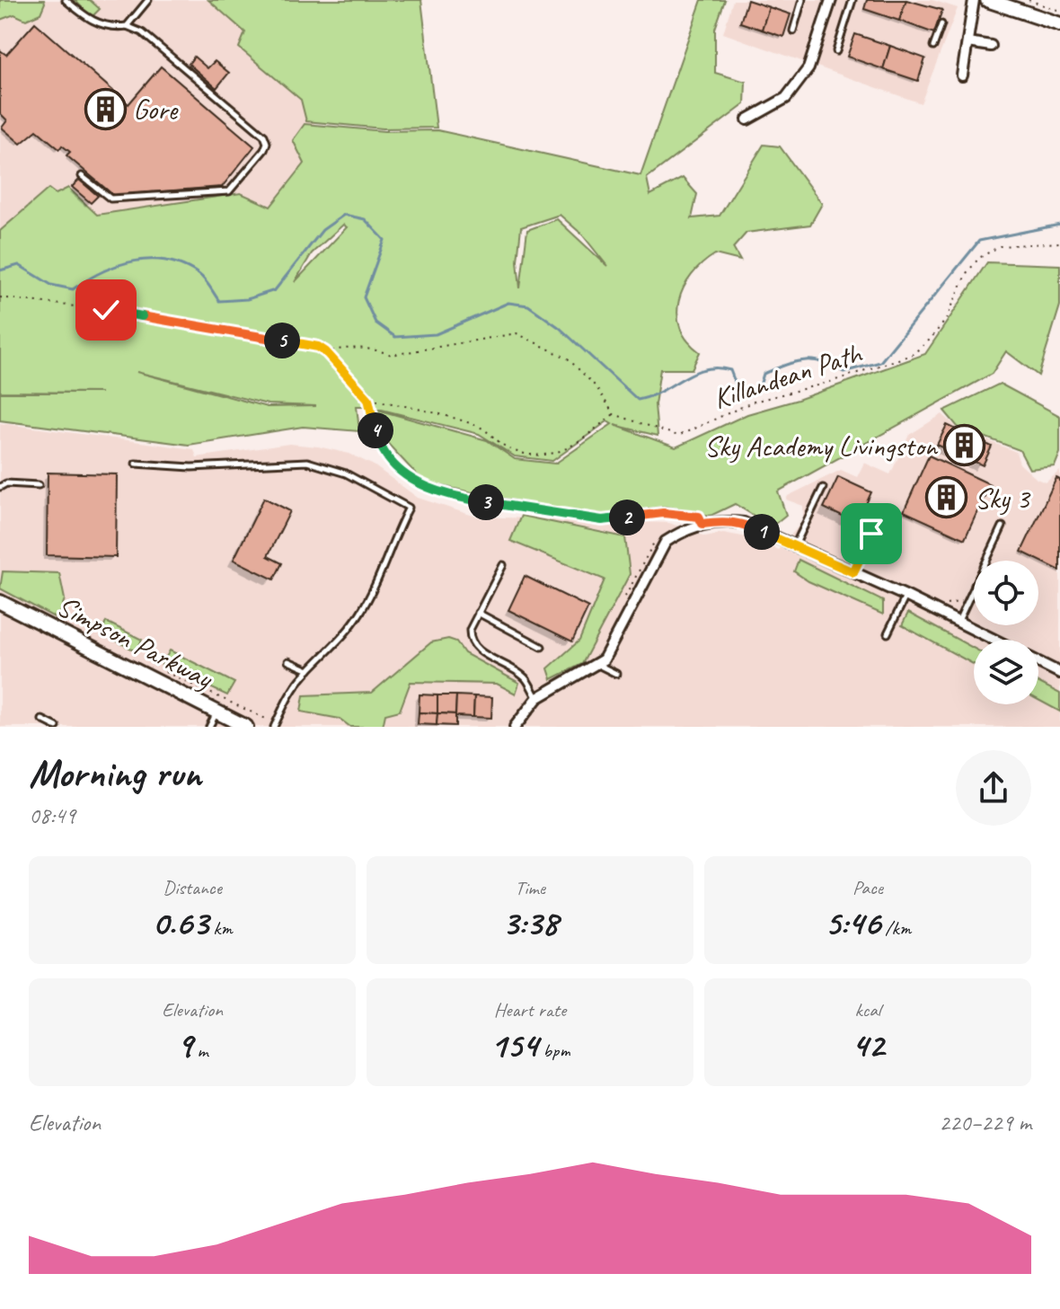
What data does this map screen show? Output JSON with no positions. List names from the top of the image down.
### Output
{
  "streets": {
    "main road": ["Simpson Parkway"],
    "path": ["Killandean Path"]
  },
  "places": {
    "building": ["Gore", "Sky Academy Livingston", "Sky 3"]
  },
  "page": {
    "pins": [
      "5",
      "4",
      "3",
      "2",
      "1"
    ],
    "heading": ["Morning run", "08:49"],
    "stats": [
      ["Distance", "0.63 km"],
      ["Time", "3:38"],
      ["Pace", "5:46 /km"],
      ["Elevation", "9 m"],
      ["Heart rate", "154 bpm"],
      ["kcal", "42"]
    ],
    "chart": ["Elevation", "220–229 m"]
  }
}
